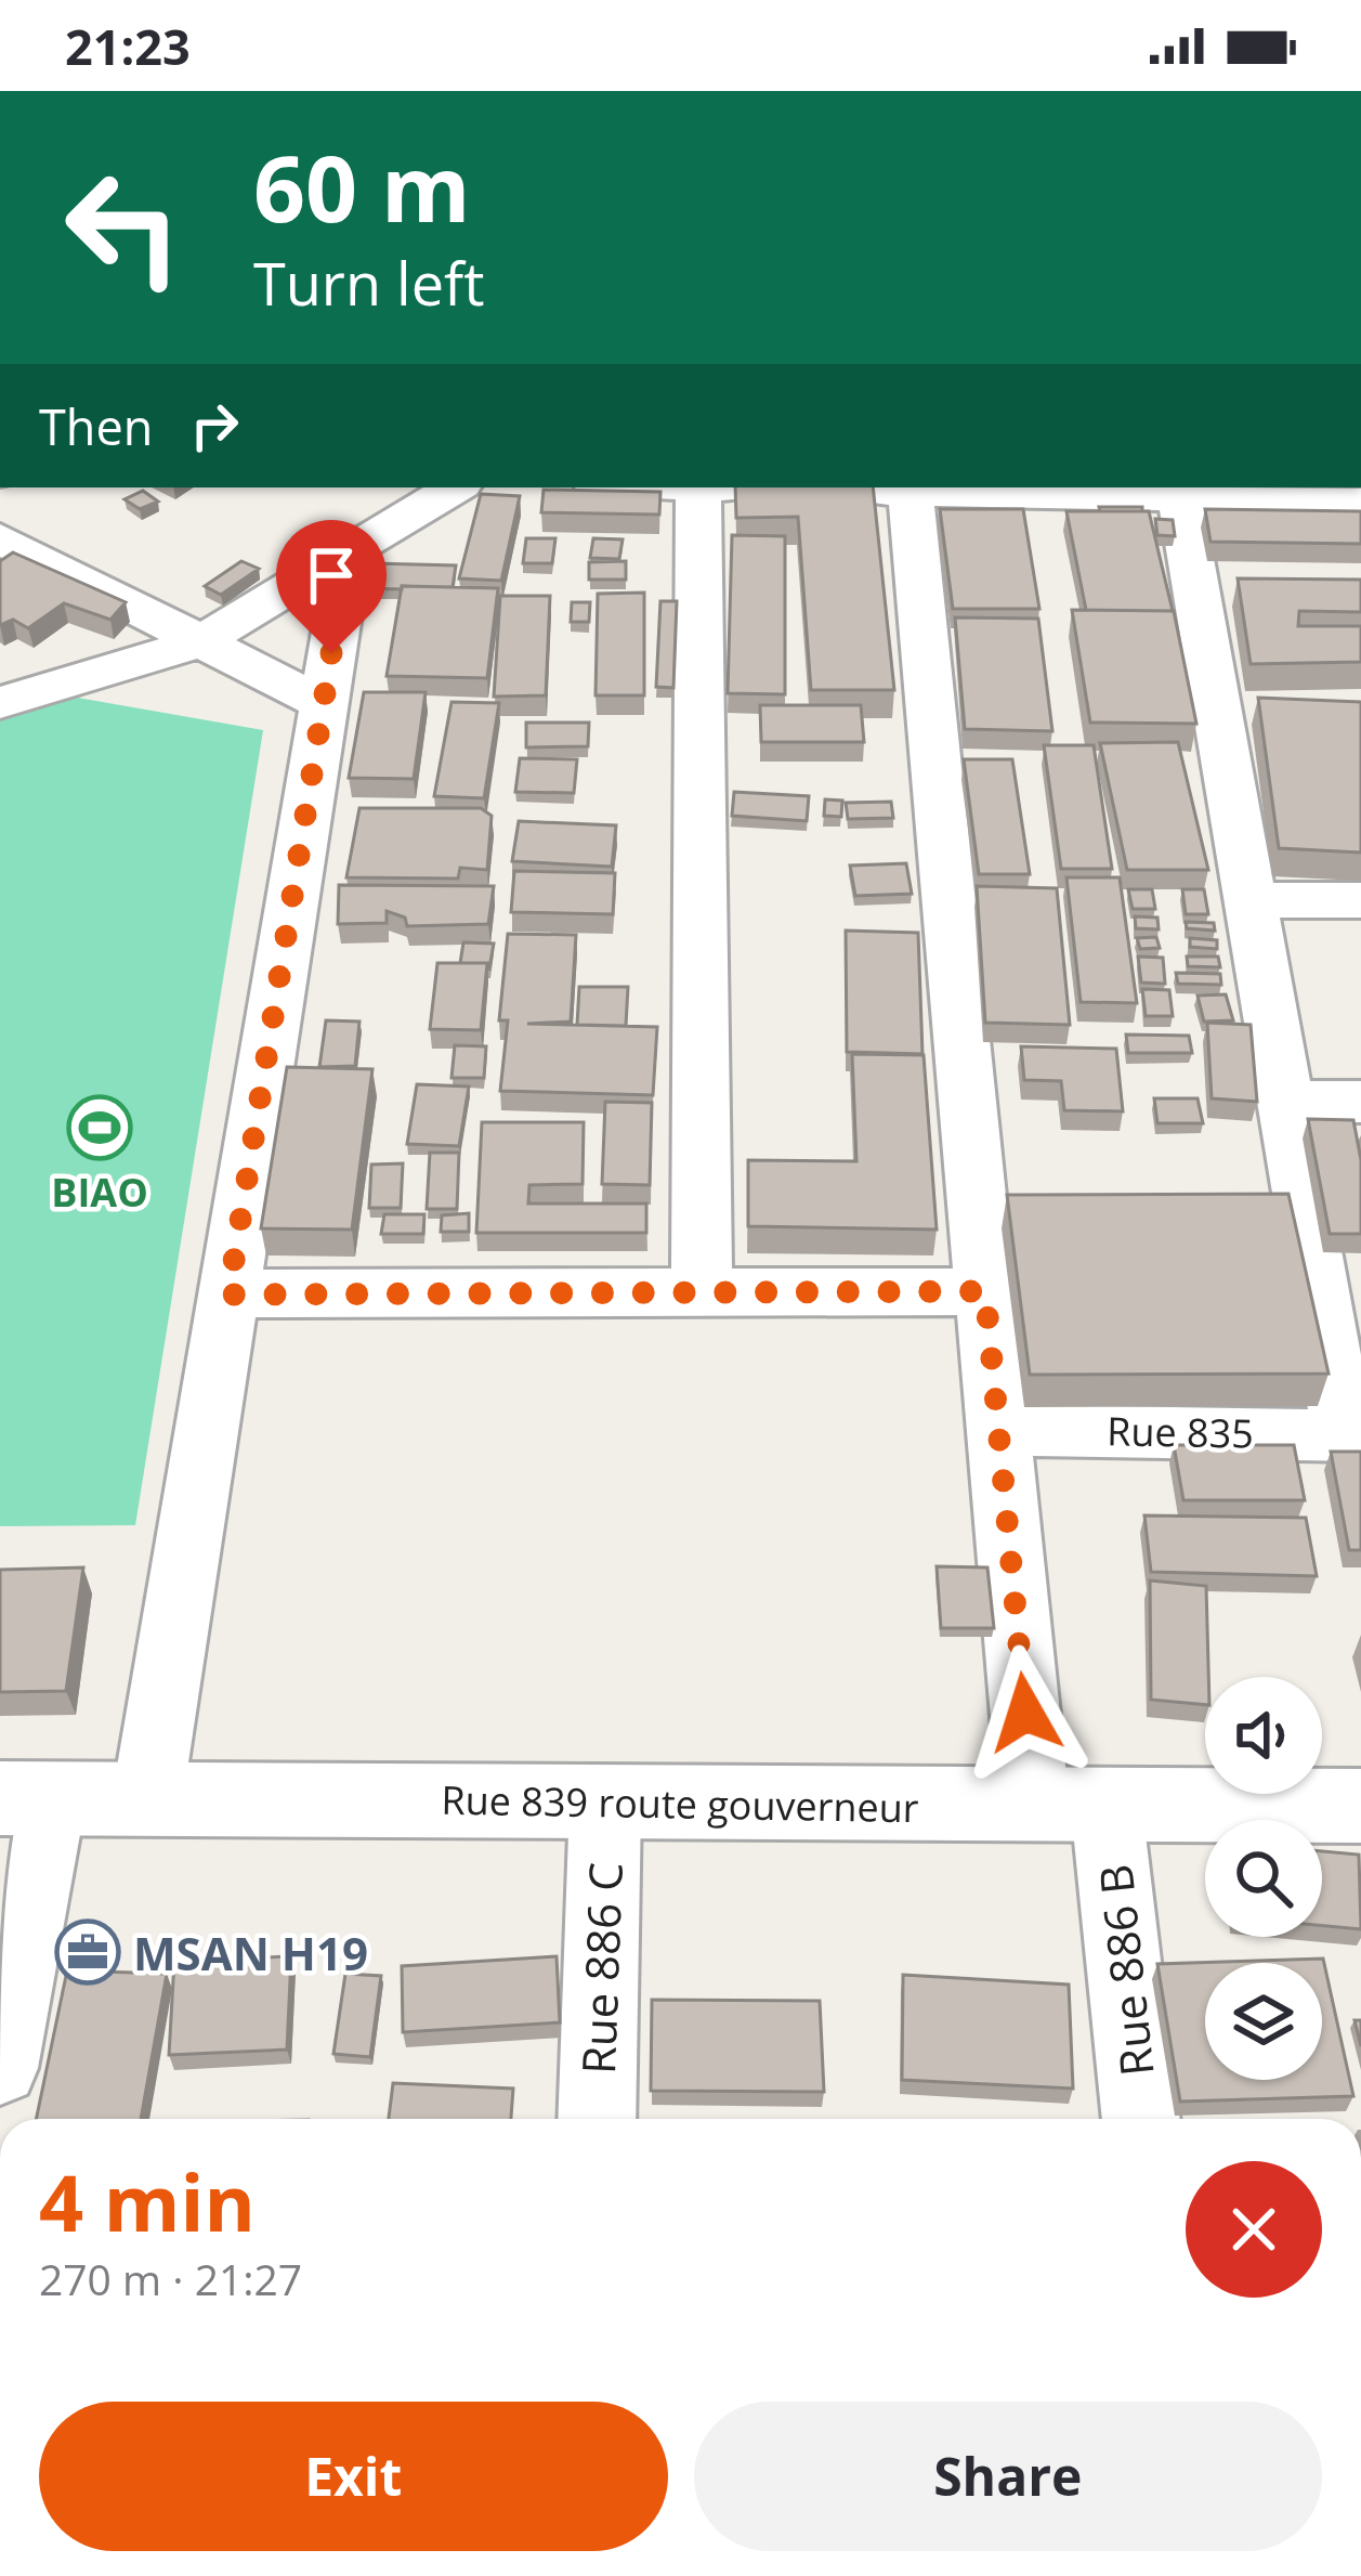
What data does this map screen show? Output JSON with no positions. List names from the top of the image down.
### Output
{
  "streets": {
    "street": [
      "Rue 835",
      "Rue 839 route gouverneur",
      "Rue 886 C",
      "Rue 886 B"
    ]
  },
  "crossings": [
    ["Rue 835", "Rue 886 B"],
    ["Rue 839 route gouverneur", "Rue 886 C"],
    ["Rue 839 route gouverneur", "Rue 886 B"]
  ],
  "places": {
    "sports": ["BIAO"],
    "office": ["MSAN H19"]
  },
  "page": {
    "status": "21:23",
    "turn": ["60 m", "Turn left"],
    "then": "Then",
    "heading": ["4 min", "270 m · 21:27"],
    "buttons": ["Exit", "Share"]
  }
}
